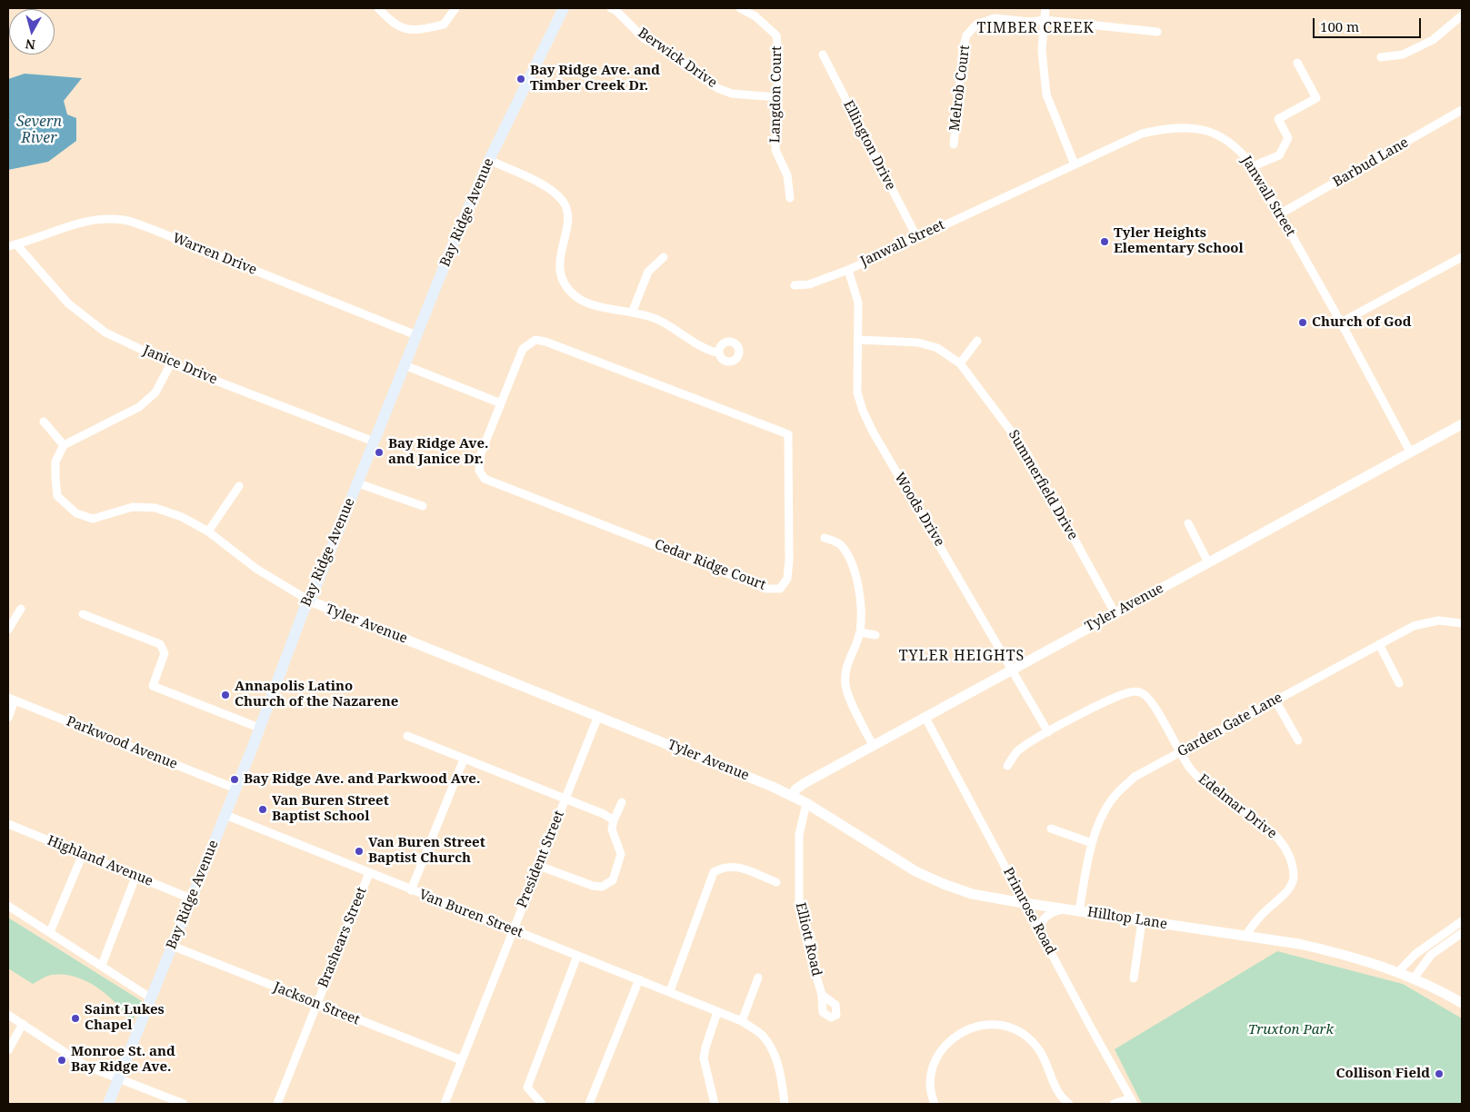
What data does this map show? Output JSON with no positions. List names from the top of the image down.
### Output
{
  "streets": {
    "main road": ["Bay Ridge Avenue"],
    "street": [
      "Berwick Drive",
      "Melrob Court",
      "Langdon Court",
      "Ellington Drive",
      "Barbud Lane",
      "Janwall Street",
      "Warren Drive",
      "Janice Drive",
      "Summerfield Drive",
      "Woods Drive",
      "Cedar Ridge Court",
      "Tyler Avenue",
      "Garden Gate Lane",
      "Parkwood Avenue",
      "Edelmar Drive",
      "President Street",
      "Highland Avenue",
      "Primrose Road",
      "Van Buren Street",
      "Hilltop Lane",
      "Brashears Street",
      "Elliott Road",
      "Jackson Street"
    ]
  },
  "crossings": [
    ["Berwick Drive", "Langdon Court"],
    ["Ellington Drive", "Janwall Street"],
    ["Barbud Lane", "Janwall Street"],
    ["Janwall Street", "Woods Drive"],
    ["Janwall Street", "Tyler Avenue"],
    ["Bay Ridge Avenue", "Warren Drive"],
    ["Bay Ridge Avenue", "Janice Drive"],
    ["Bay Ridge Avenue", "Tyler Avenue"],
    ["Bay Ridge Avenue", "Parkwood Avenue"],
    ["Bay Ridge Avenue", "Highland Avenue"],
    ["Bay Ridge Avenue", "Van Buren Street"],
    ["Bay Ridge Avenue", "Jackson Street"],
    ["Warren Drive", "Janice Drive"],
    ["Summerfield Drive", "Woods Drive"],
    ["Summerfield Drive", "Tyler Avenue"],
    ["Woods Drive", "Tyler Avenue"],
    ["Woods Drive", "Edelmar Drive"],
    ["Tyler Avenue", "President Street"],
    ["Tyler Avenue", "Primrose Road"],
    ["Tyler Avenue", "Hilltop Lane"],
    ["Tyler Avenue", "Elliott Road"],
    ["Garden Gate Lane", "Edelmar Drive"],
    ["Garden Gate Lane", "Hilltop Lane"],
    ["Edelmar Drive", "Hilltop Lane"],
    ["President Street", "Van Buren Street"],
    ["President Street", "Jackson Street"],
    ["Primrose Road", "Hilltop Lane"],
    ["Van Buren Street", "Brashears Street"],
    ["Hilltop Lane", "Elliott Road"],
    ["Brashears Street", "Jackson Street"]
  ],
  "districts": ["TIMBER CREEK", "TYLER HEIGHTS"],
  "water": ["Severn River"],
  "parks": ["Truxton Park"],
  "places": [
    "Bay Ridge Ave. and Timber Creek Dr.",
    "Tyler Heights Elementary School",
    "Church of God",
    "Bay Ridge Ave. and Janice Dr.",
    "Annapolis Latino Church of the Nazarene",
    "Bay Ridge Ave. and Parkwood Ave.",
    "Van Buren Street Baptist School",
    "Van Buren Street Baptist Church",
    "Saint Lukes Chapel",
    "Monroe St. and Bay Ridge Ave.",
    "Collison Field"
  ],
  "scale_bar": "100 m",
  "north": "bottom"
}
